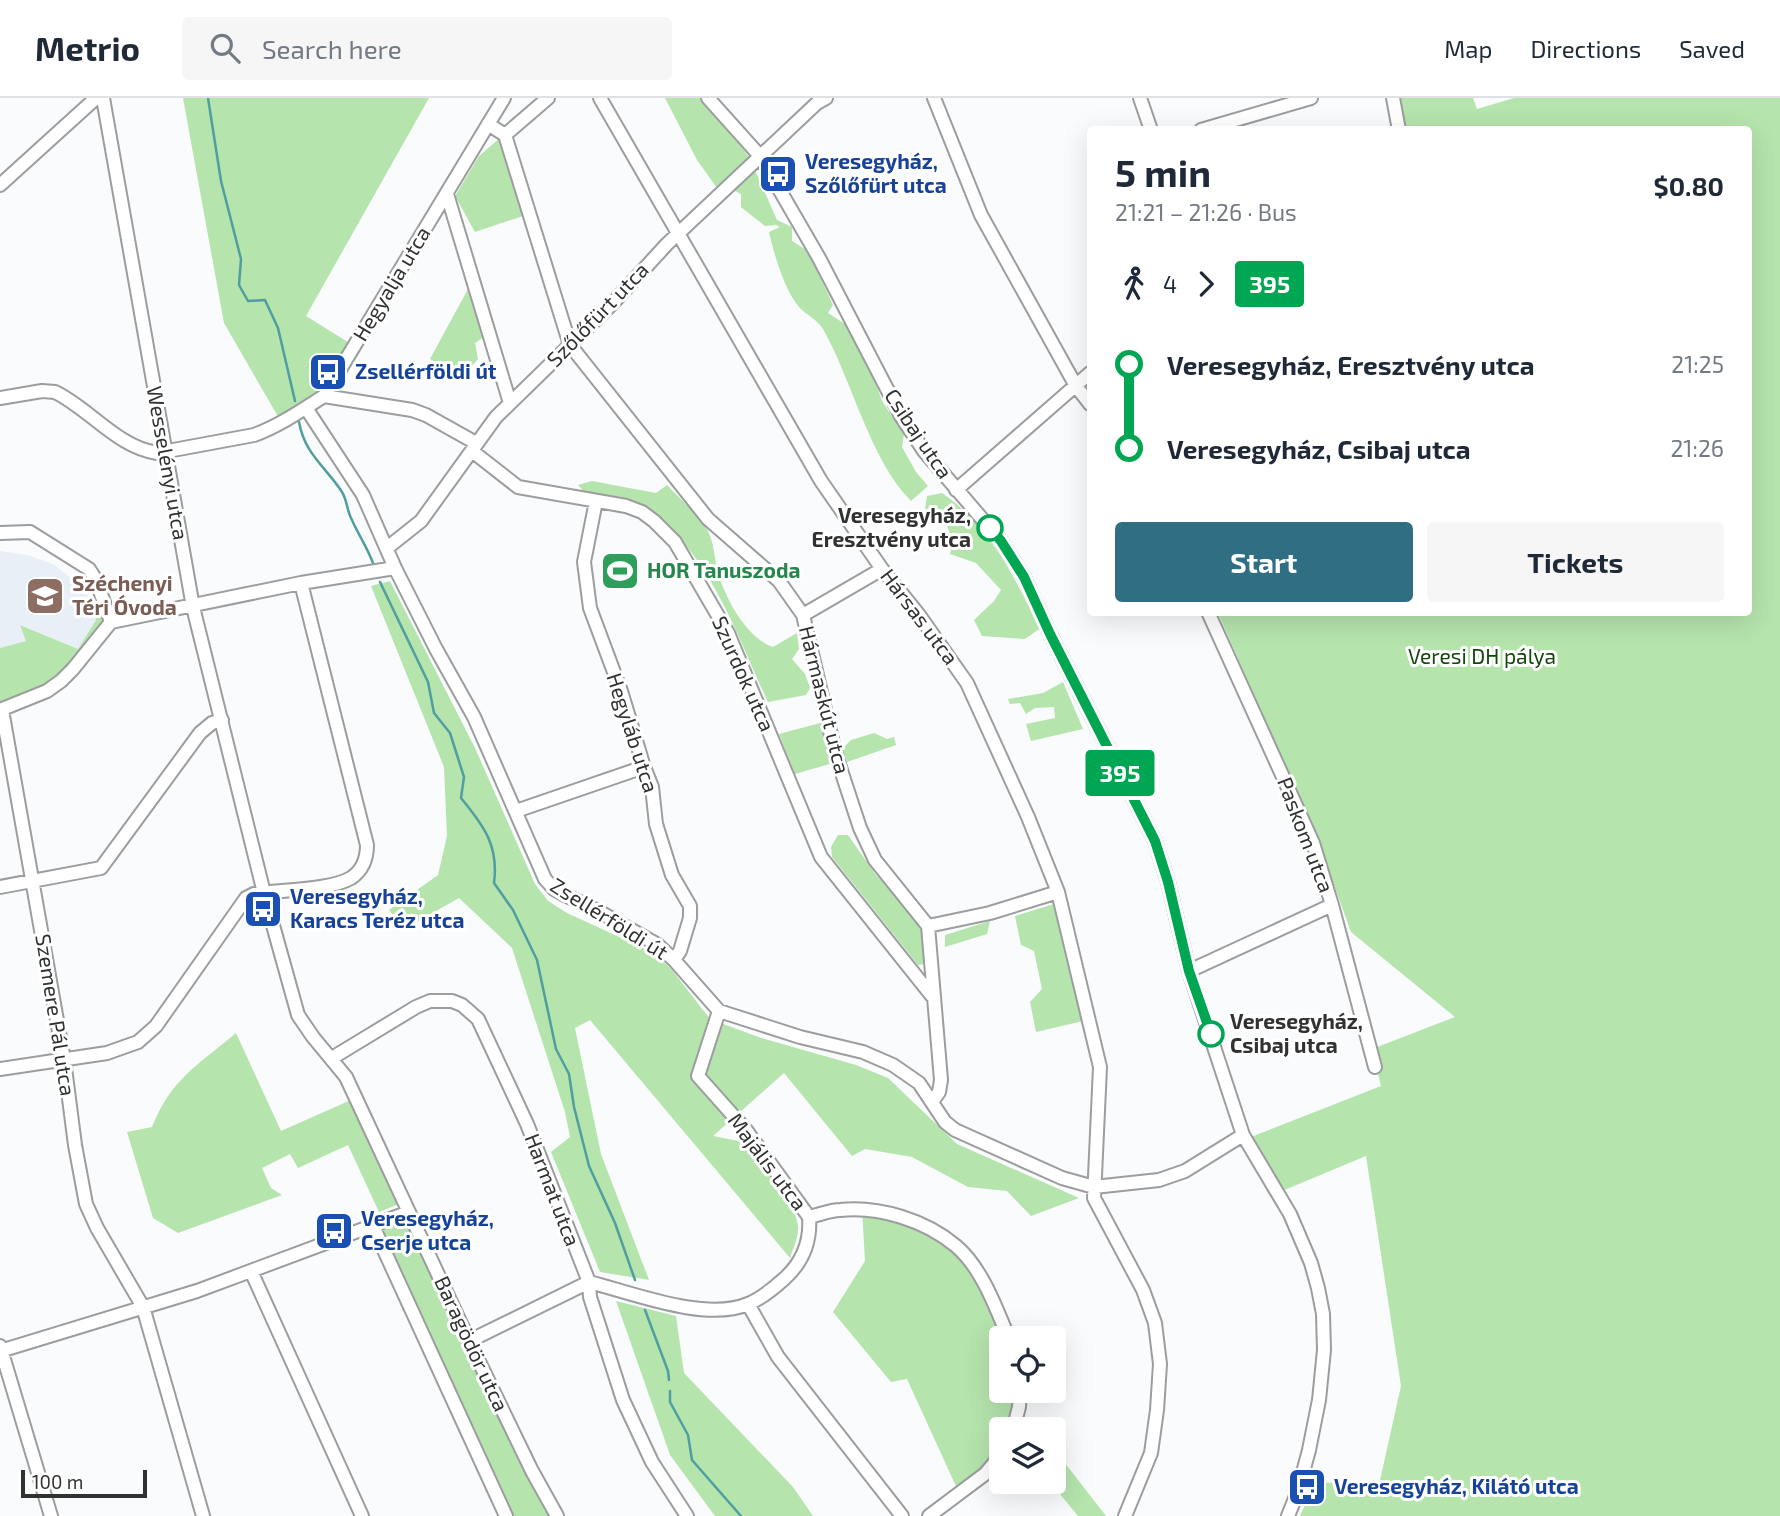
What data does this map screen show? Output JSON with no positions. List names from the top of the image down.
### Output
{
  "streets": {
    "street": [
      "Hegyalja utca",
      "Szőlőfürt utca",
      "Csibaj utca",
      "Wesselényi utca",
      "Hársas utca",
      "Szurdok utca",
      "Hármaskút utca",
      "Hegyláb utca",
      "Paskom utca",
      "Zsellérföldi út",
      "Szemere Pál utca",
      "Majális utca",
      "Harmat utca",
      "Baragödör utca"
    ]
  },
  "crossings": [
    ["Hegyalja utca", "Wesselényi utca"],
    ["Hegyalja utca", "Szurdok utca"],
    ["Hegyalja utca", "Zsellérföldi út"],
    ["Szőlőfürt utca", "Csibaj utca"],
    ["Szőlőfürt utca", "Hársas utca"],
    ["Szőlőfürt utca", "Szurdok utca"],
    ["Szőlőfürt utca", "Hármaskút utca"],
    ["Szőlőfürt utca", "Zsellérföldi út"],
    ["Wesselényi utca", "Harmat utca"],
    ["Wesselényi utca", "Baragödör utca"],
    ["Szurdok utca", "Hegyláb utca"],
    ["Hegyláb utca", "Zsellérföldi út"],
    ["Zsellérföldi út", "Majális utca"],
    ["Majális utca", "Harmat utca"],
    ["Harmat utca", "Baragödör utca"]
  ],
  "parks": ["Veresi DH pálya"],
  "places": {
    "bus stop": [
      "Veresegyház, Szőlőfürt utca",
      "Zsellérföldi út",
      "Veresegyház, Karacs Teréz utca",
      "Veresegyház, Cserje utca",
      "Veresegyház, Kilátó utca"
    ],
    "other": ["Veresegyház, Eresztvény utca", "Veresegyház, Csibaj utca"],
    "sports": ["HOR Tanuszoda"],
    "school or university": ["Széchenyi Téri Óvoda"]
  },
  "lines": ["bus line 395"],
  "scale_bar": "100 m",
  "page": {
    "header": "Metrio",
    "search": "Search here",
    "nav": ["Map", "Directions", "Saved"],
    "on_map": "395",
    "heading": ["5 min", "21:21 – 21:26 · Bus", "$0.80"],
    "legs": ["4", "395"],
    "list": [
      {
        "name": "Veresegyház, Eresztvény utca",
        "value": "21:25"
      },
      {
        "name": "Veresegyház, Csibaj utca",
        "value": "21:26"
      }
    ],
    "buttons": ["Start", "Tickets"],
    "scale": "100 m"
  }
}
